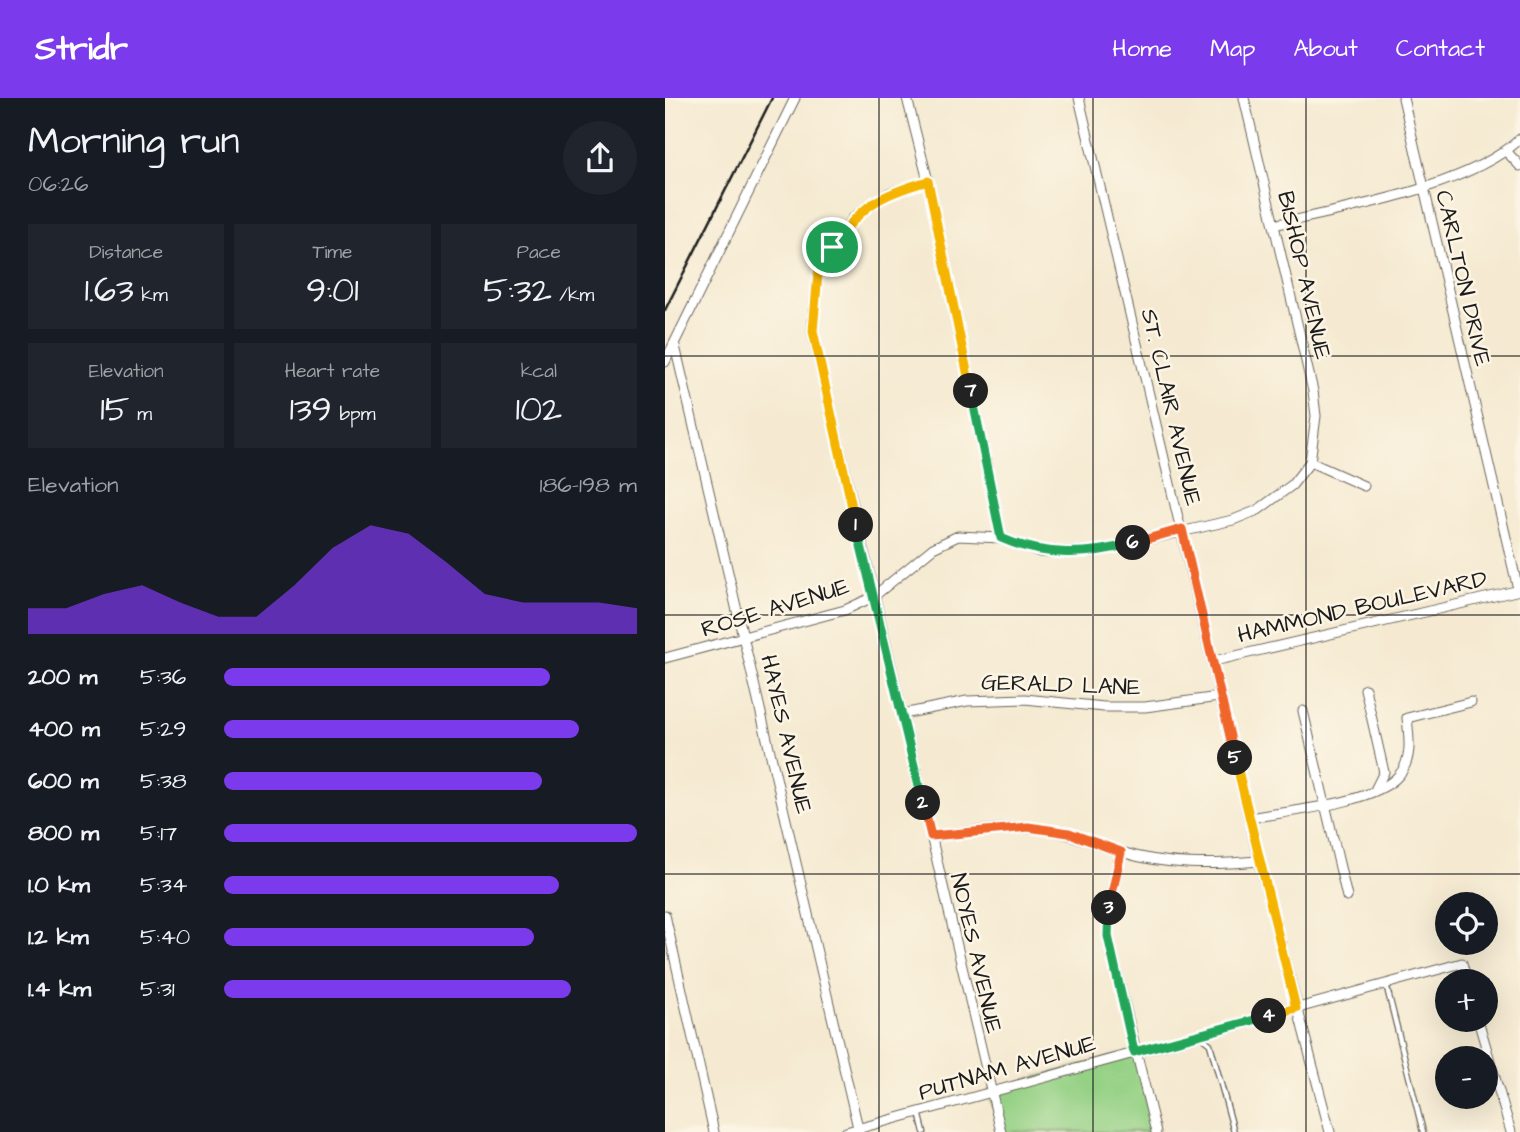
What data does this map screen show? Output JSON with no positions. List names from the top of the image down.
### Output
{
  "streets": {
    "street": [
      "BISHOP AVENUE",
      "CARLTON DRIVE",
      "ST. CLAIR AVENUE",
      "HAMMOND BOULEVARD",
      "ROSE AVENUE",
      "GERALD LANE",
      "HAYES AVENUE",
      "NOYES AVENUE",
      "PUTNAM AVENUE"
    ]
  },
  "crossings": [
    ["BISHOP AVENUE", "ROSE AVENUE"],
    ["CARLTON DRIVE", "HAMMOND BOULEVARD"],
    ["ST. CLAIR AVENUE", "HAMMOND BOULEVARD"],
    ["ST. CLAIR AVENUE", "ROSE AVENUE"],
    ["ST. CLAIR AVENUE", "GERALD LANE"],
    ["ST. CLAIR AVENUE", "PUTNAM AVENUE"],
    ["ROSE AVENUE", "HAYES AVENUE"],
    ["ROSE AVENUE", "NOYES AVENUE"],
    ["GERALD LANE", "NOYES AVENUE"],
    ["HAYES AVENUE", "PUTNAM AVENUE"],
    ["NOYES AVENUE", "PUTNAM AVENUE"]
  ],
  "page": {
    "header": "Stridr",
    "nav": [
      "Home",
      "Map",
      "About",
      "Contact"
    ],
    "heading": ["Morning run", "06:26"],
    "stats": [
      ["Distance", "1.63 km"],
      ["Time", "9:01"],
      ["Pace", "5:32 /km"],
      ["Elevation", "15 m"],
      ["Heart rate", "139 bpm"],
      ["kcal", "102"]
    ],
    "pins": [
      "7",
      "1",
      "6",
      "5",
      "2",
      "3",
      "4"
    ],
    "chart": ["Elevation", "186–198 m"],
    "list": [
      {
        "name": "200 m",
        "note": "5:36"
      },
      {
        "name": "400 m",
        "note": "5:29"
      },
      {
        "name": "600 m",
        "note": "5:38"
      },
      {
        "name": "800 m",
        "note": "5:17"
      },
      {
        "name": "1.0 km",
        "note": "5:34"
      },
      {
        "name": "1.2 km",
        "note": "5:40"
      },
      {
        "name": "1.4 km",
        "note": "5:31"
      }
    ],
    "map_buttons": ["+", "−"]
  }
}
